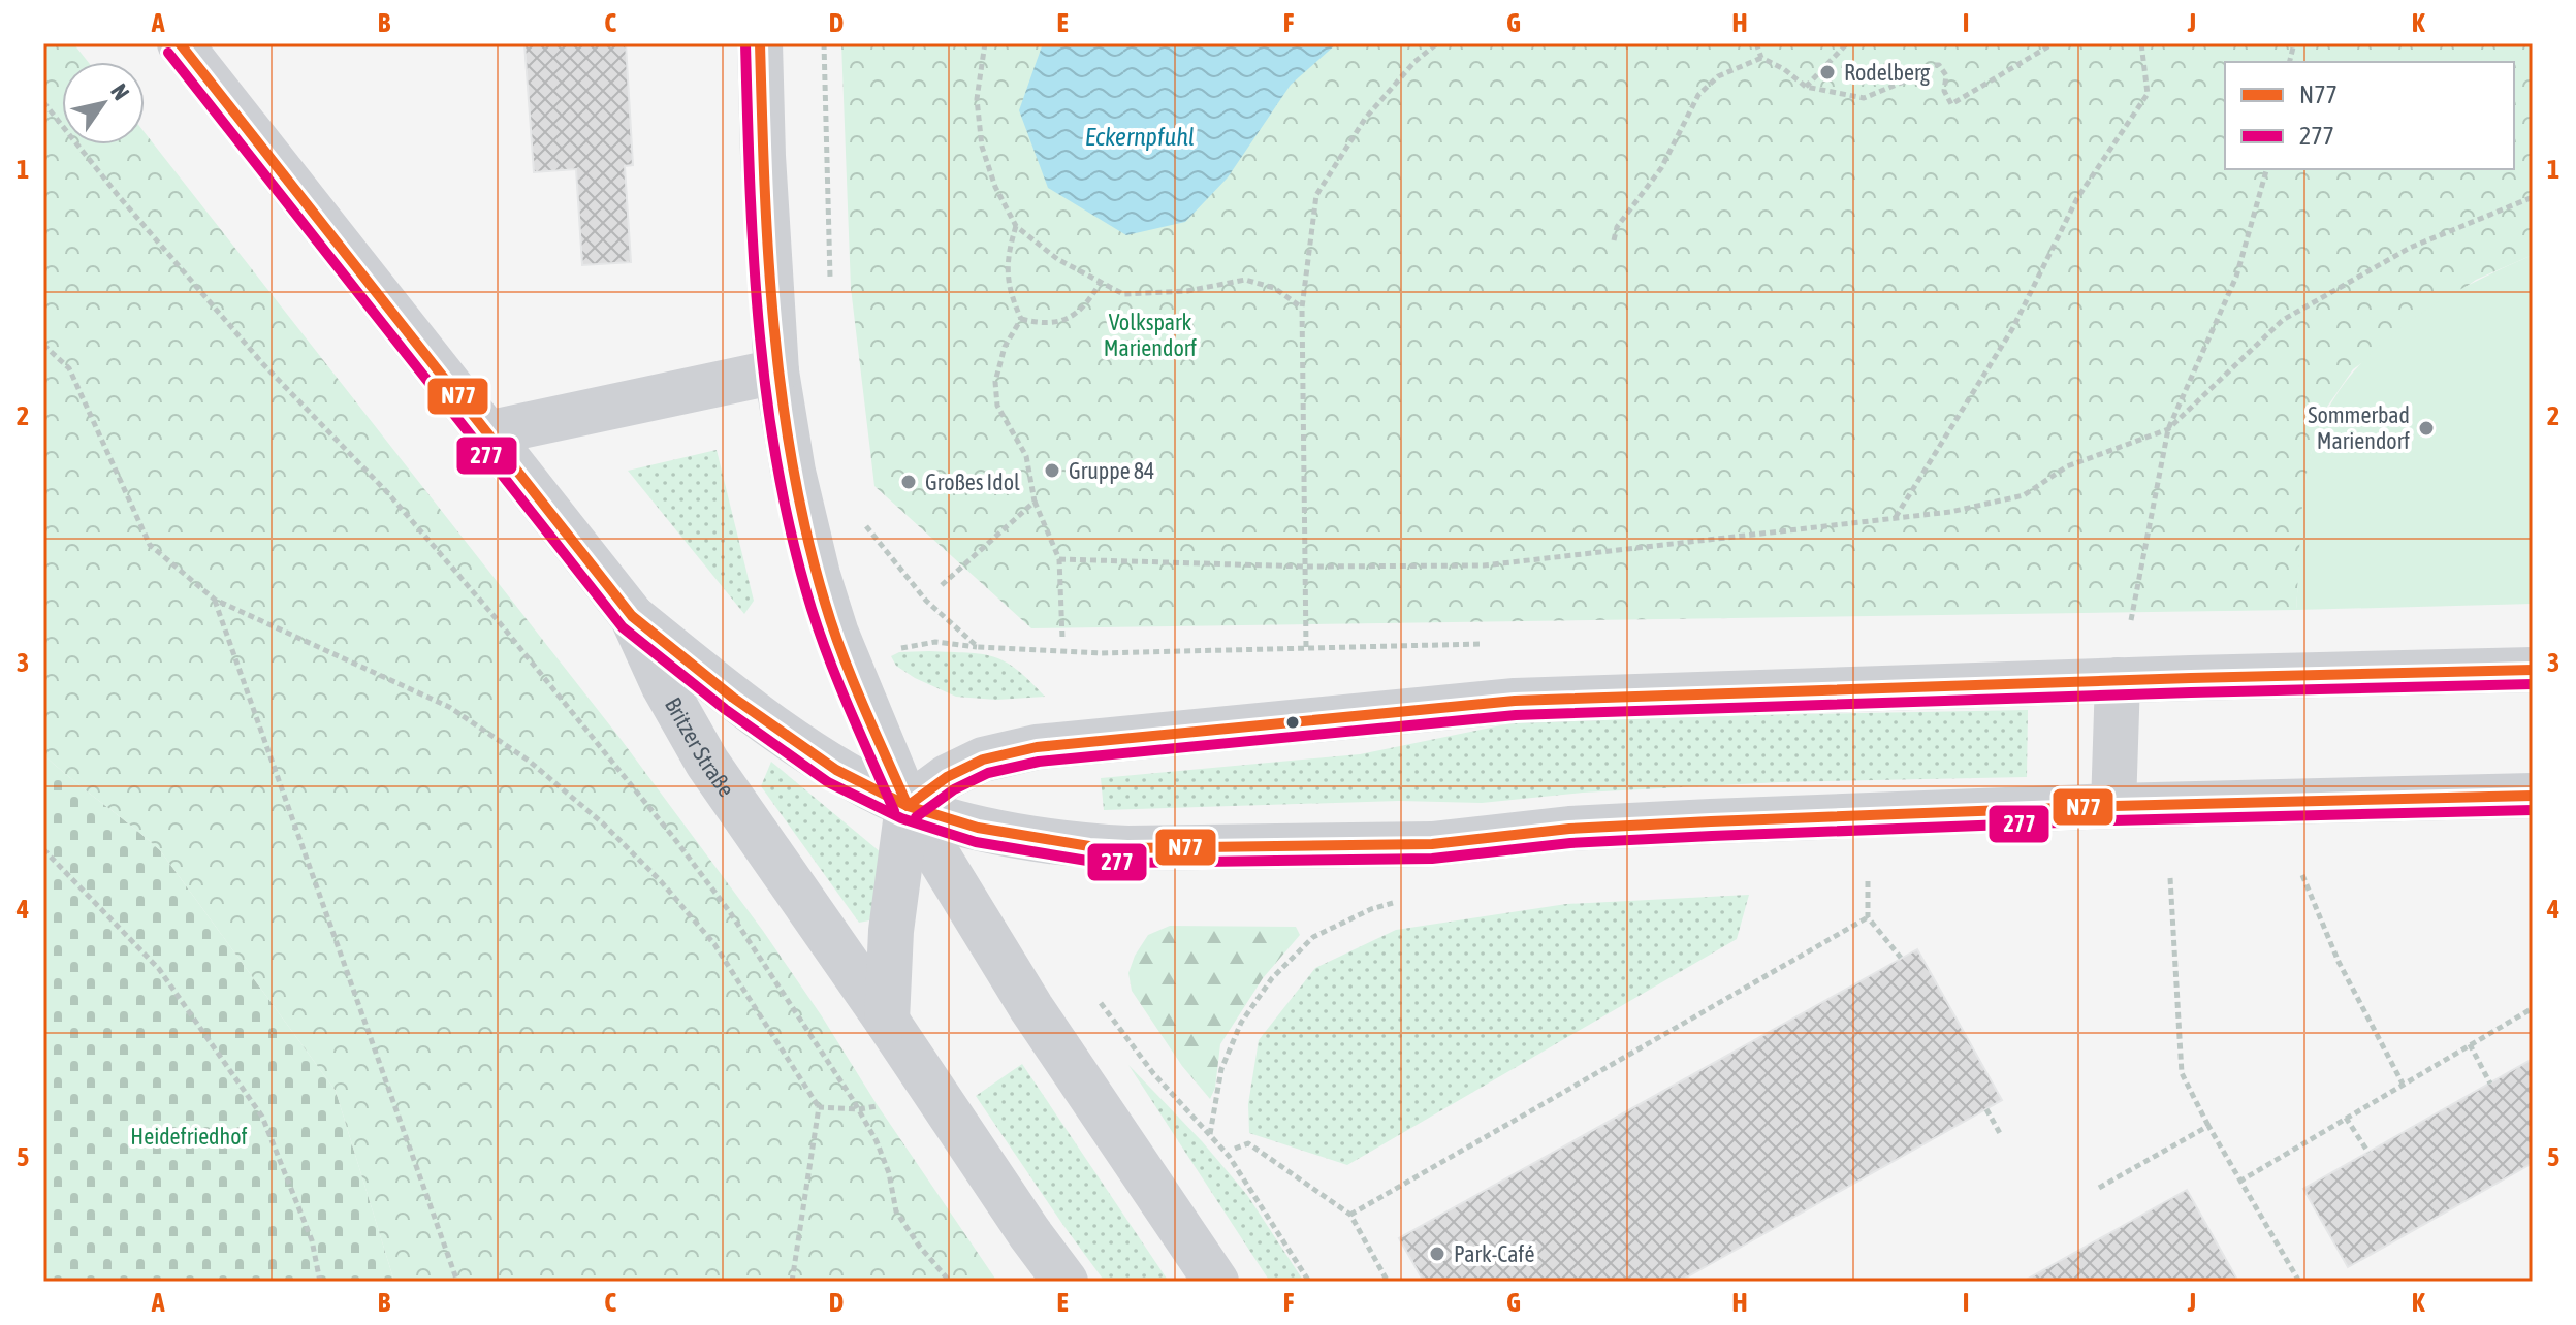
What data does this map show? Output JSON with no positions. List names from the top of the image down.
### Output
{
  "streets": {
    "street": ["Britzer Straße"]
  },
  "water": ["Eckernpfuhl"],
  "parks": ["Volkspark Mariendorf", "Heidefriedhof"],
  "places": [
    "Rodelberg",
    "Sommerbad Mariendorf",
    "Gruppe 84",
    "Großes Idol",
    "Park-Café"
  ],
  "lines": ["transit line N77", "transit line 277"],
  "legend": ["N77", "277"],
  "north": "top right",
  "grid": {
    "columns": [
      "A",
      "B",
      "C",
      "D",
      "E",
      "F",
      "G",
      "H",
      "I",
      "J",
      "K"
    ],
    "rows": [
      "1",
      "2",
      "3",
      "4",
      "5"
    ]
  }
}
